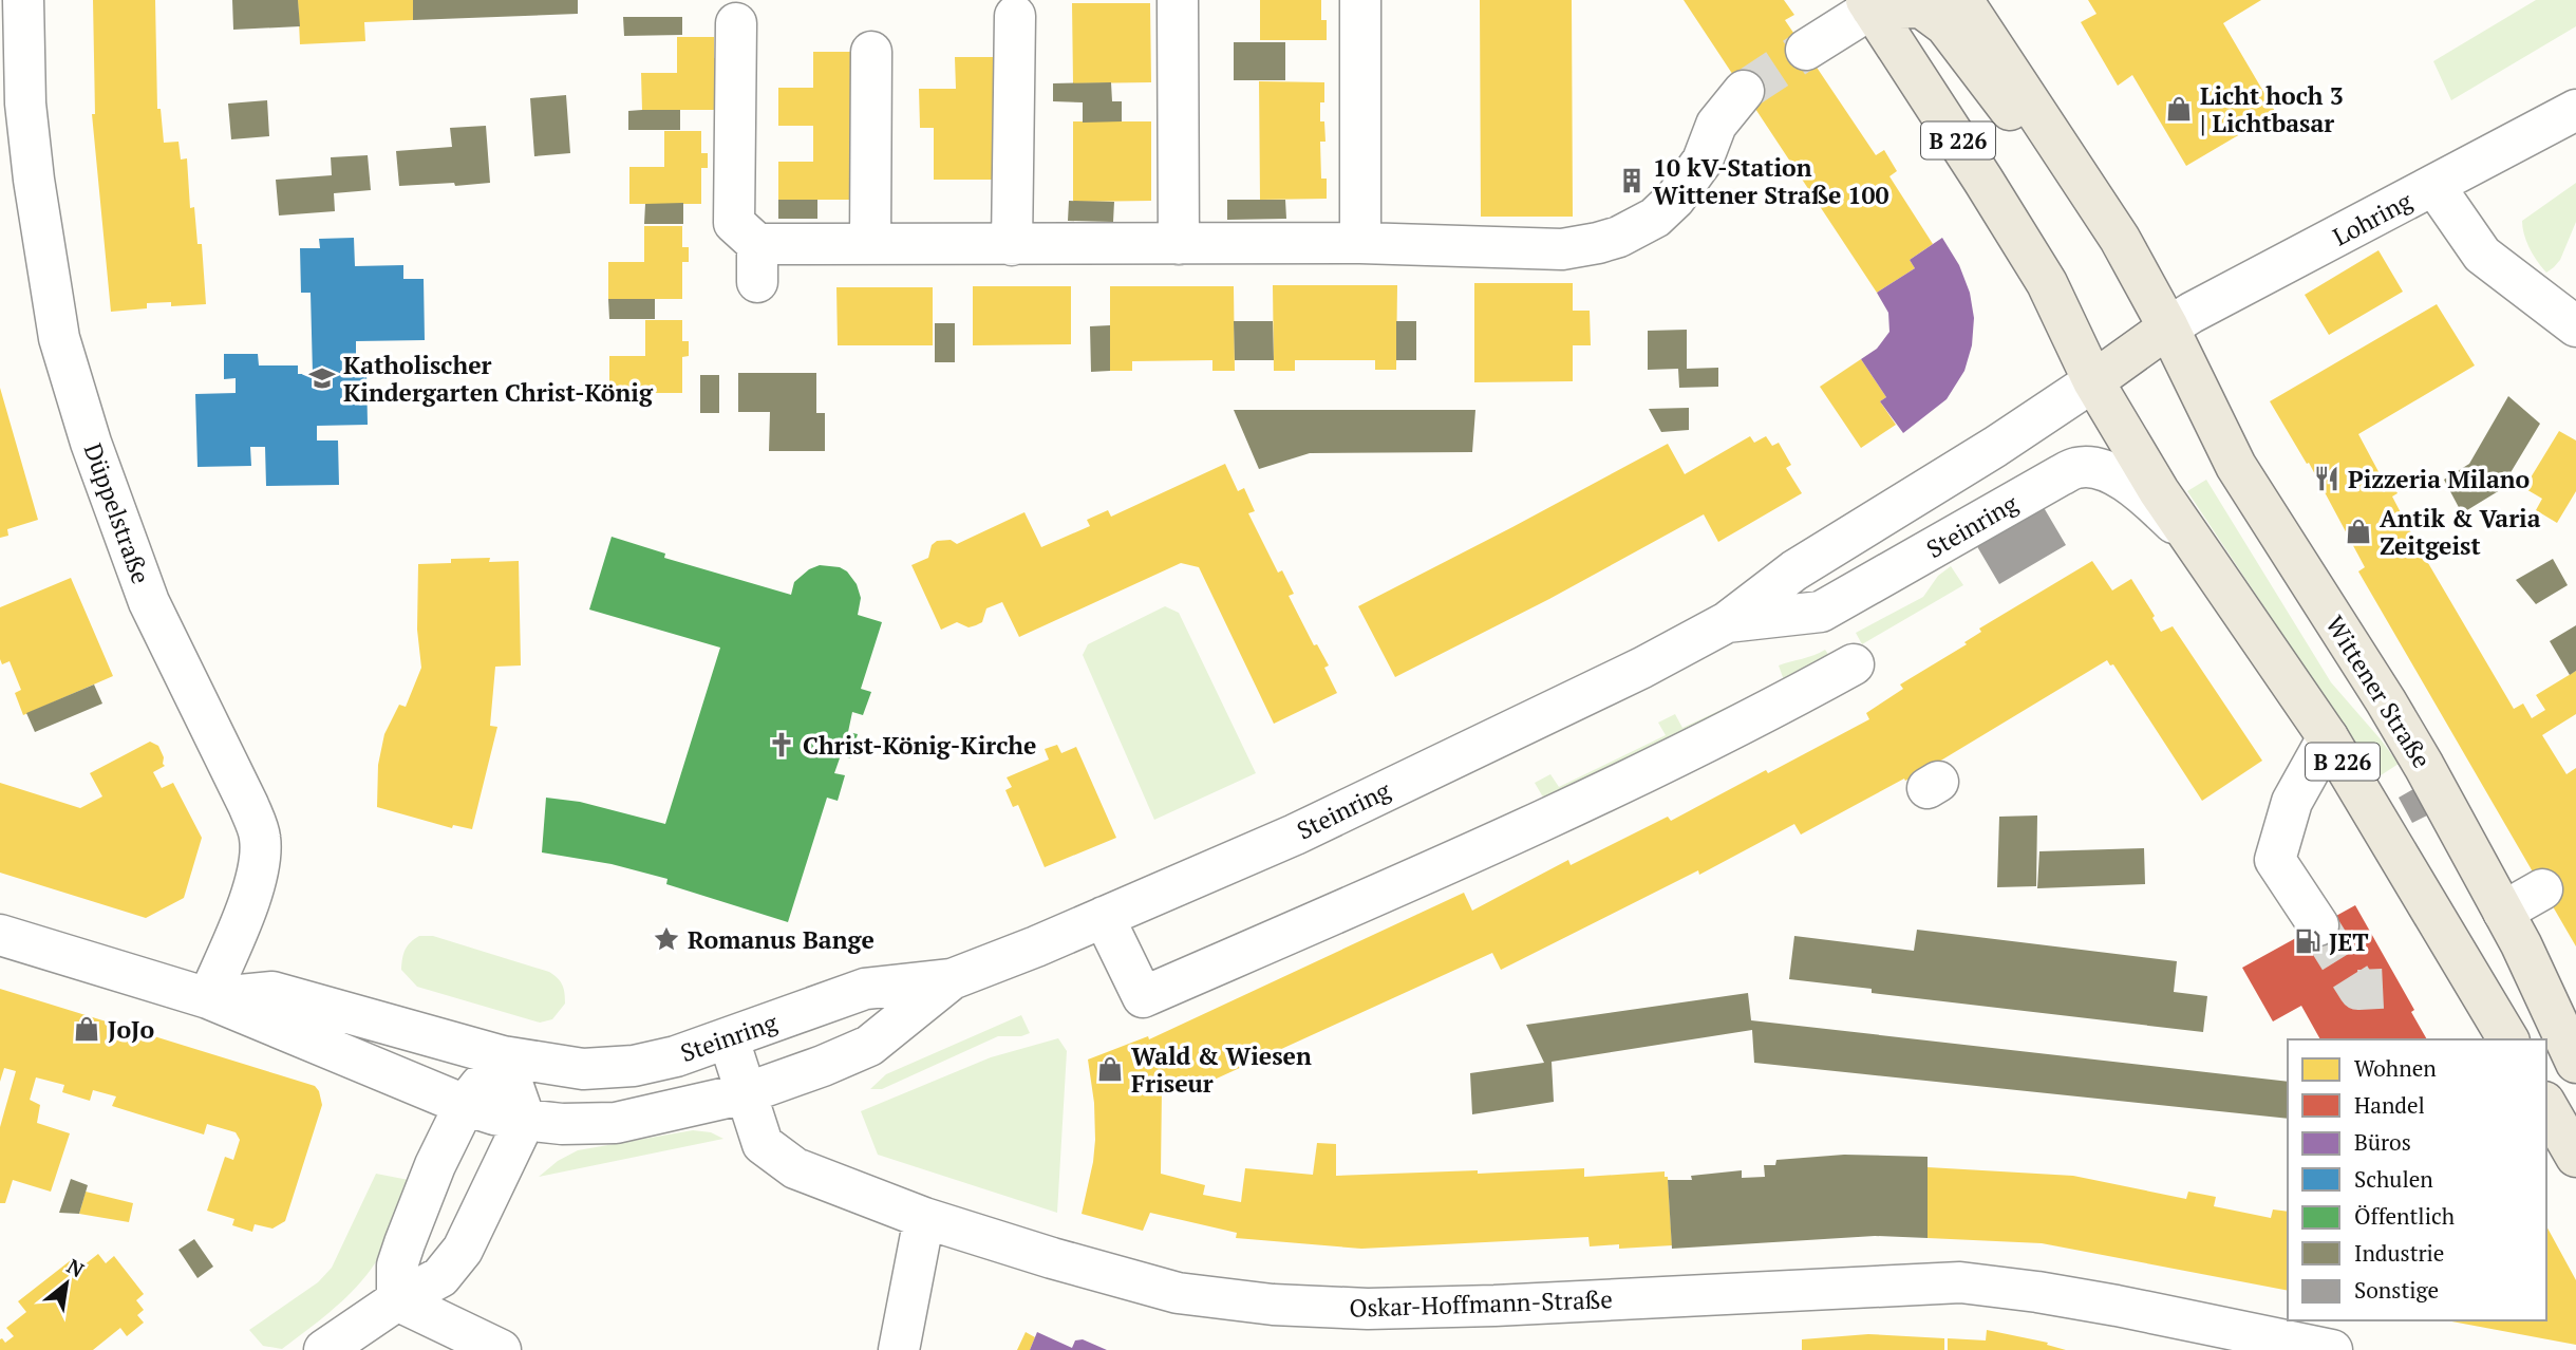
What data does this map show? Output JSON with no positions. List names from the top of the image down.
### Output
{
  "streets": {
    "main road": ["B 226", "Wittener Straße"],
    "street": [
      "Lohring",
      "Düppelstraße",
      "Steinring",
      "Oskar-Hoffmann-Straße"
    ]
  },
  "crossings": [
    ["B 226", "Steinring"],
    ["B 226", "Wittener Straße"],
    ["Lohring", "Wittener Straße"],
    ["Steinring", "Oskar-Hoffmann-Straße"]
  ],
  "places": {
    "shop": [
      "Licht hoch 3 | Lichtbasar",
      "Antik & Varia Zeitgeist",
      "JoJo",
      "Wald & Wiesen Friseur"
    ],
    "building": ["10 kV-Station Wittener Straße 100"],
    "school or university": ["Katholischer Kindergarten Christ-König"],
    "restaurant": ["Pizzeria Milano"],
    "church": ["Christ-König-Kirche"],
    "place": ["Romanus Bange"],
    "fuel station": ["JET"]
  },
  "legend": [
    "Wohnen",
    "Handel",
    "Büros",
    "Schulen",
    "Öffentlich",
    "Industrie",
    "Sonstige"
  ],
  "north": "top right"
}
